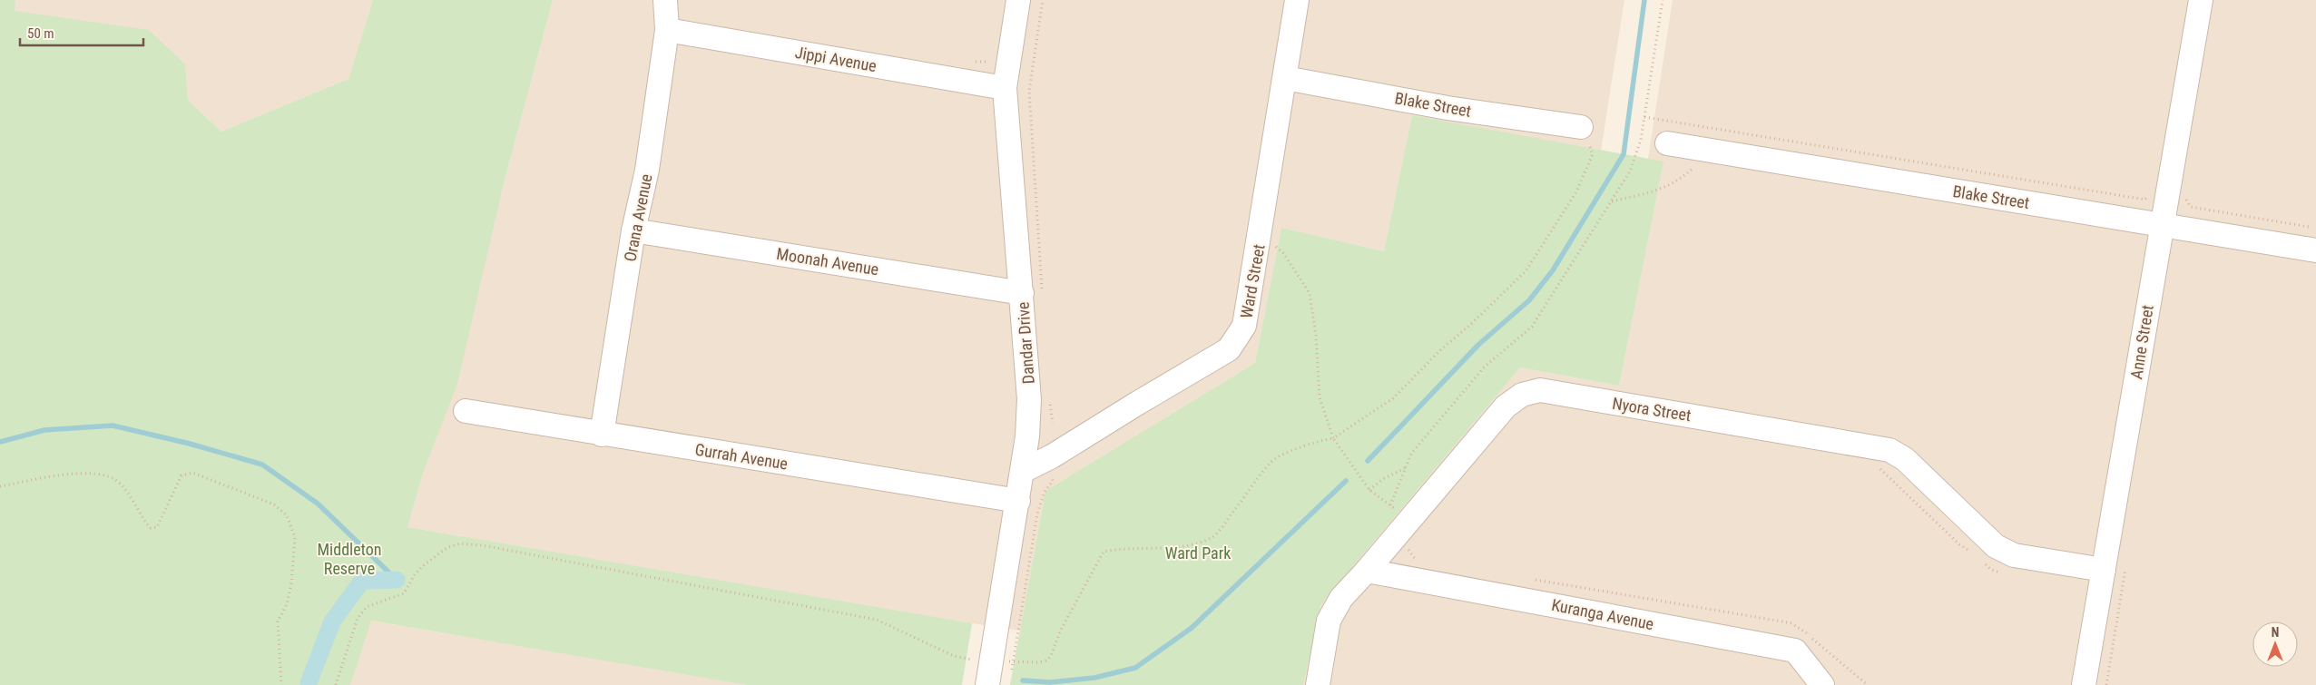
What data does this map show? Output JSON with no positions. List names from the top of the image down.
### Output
{
  "streets": {
    "street": [
      "Jippi Avenue",
      "Blake Street",
      "Orana Avenue",
      "Moonah Avenue",
      "Ward Street",
      "Anne Street",
      "Dandar Drive",
      "Nyora Street",
      "Gurrah Avenue",
      "Kuranga Avenue"
    ]
  },
  "crossings": [
    ["Jippi Avenue", "Orana Avenue"],
    ["Jippi Avenue", "Dandar Drive"],
    ["Blake Street", "Ward Street"],
    ["Blake Street", "Anne Street"],
    ["Orana Avenue", "Moonah Avenue"],
    ["Orana Avenue", "Gurrah Avenue"],
    ["Moonah Avenue", "Dandar Drive"],
    ["Ward Street", "Dandar Drive"],
    ["Anne Street", "Nyora Street"],
    ["Dandar Drive", "Gurrah Avenue"],
    ["Nyora Street", "Kuranga Avenue"]
  ],
  "parks": ["Middleton Reserve", "Ward Park"],
  "scale_bar": "50 m",
  "north": "top"
}
